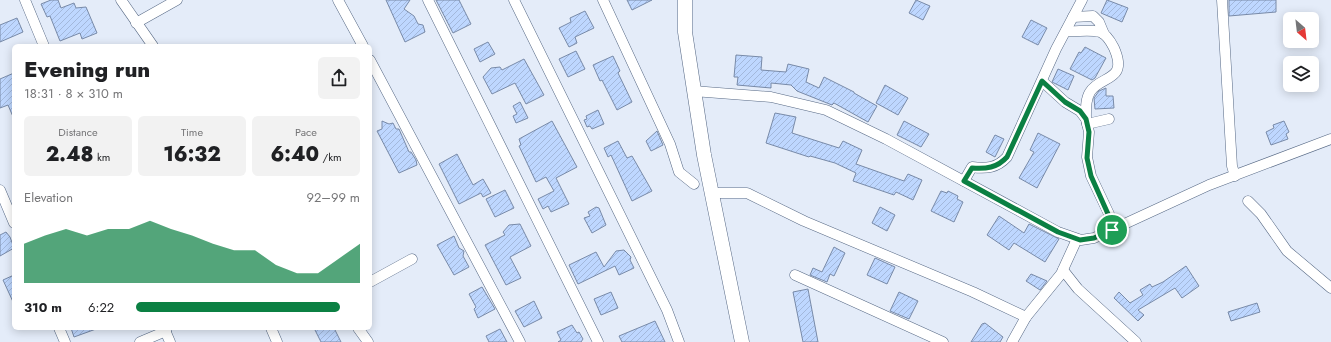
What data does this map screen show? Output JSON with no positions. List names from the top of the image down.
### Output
{
  "north": "bottom right",
  "page": {
    "heading": ["Evening run", "18:31 · 8 × 310 m"],
    "stats": [
      ["Distance", "2.48 km"],
      ["Time", "16:32"],
      ["Pace", "6:40 /km"]
    ],
    "chart": ["Elevation", "92–99 m"],
    "list": [
      {
        "name": "310 m",
        "note": "6:22"
      }
    ]
  }
}
